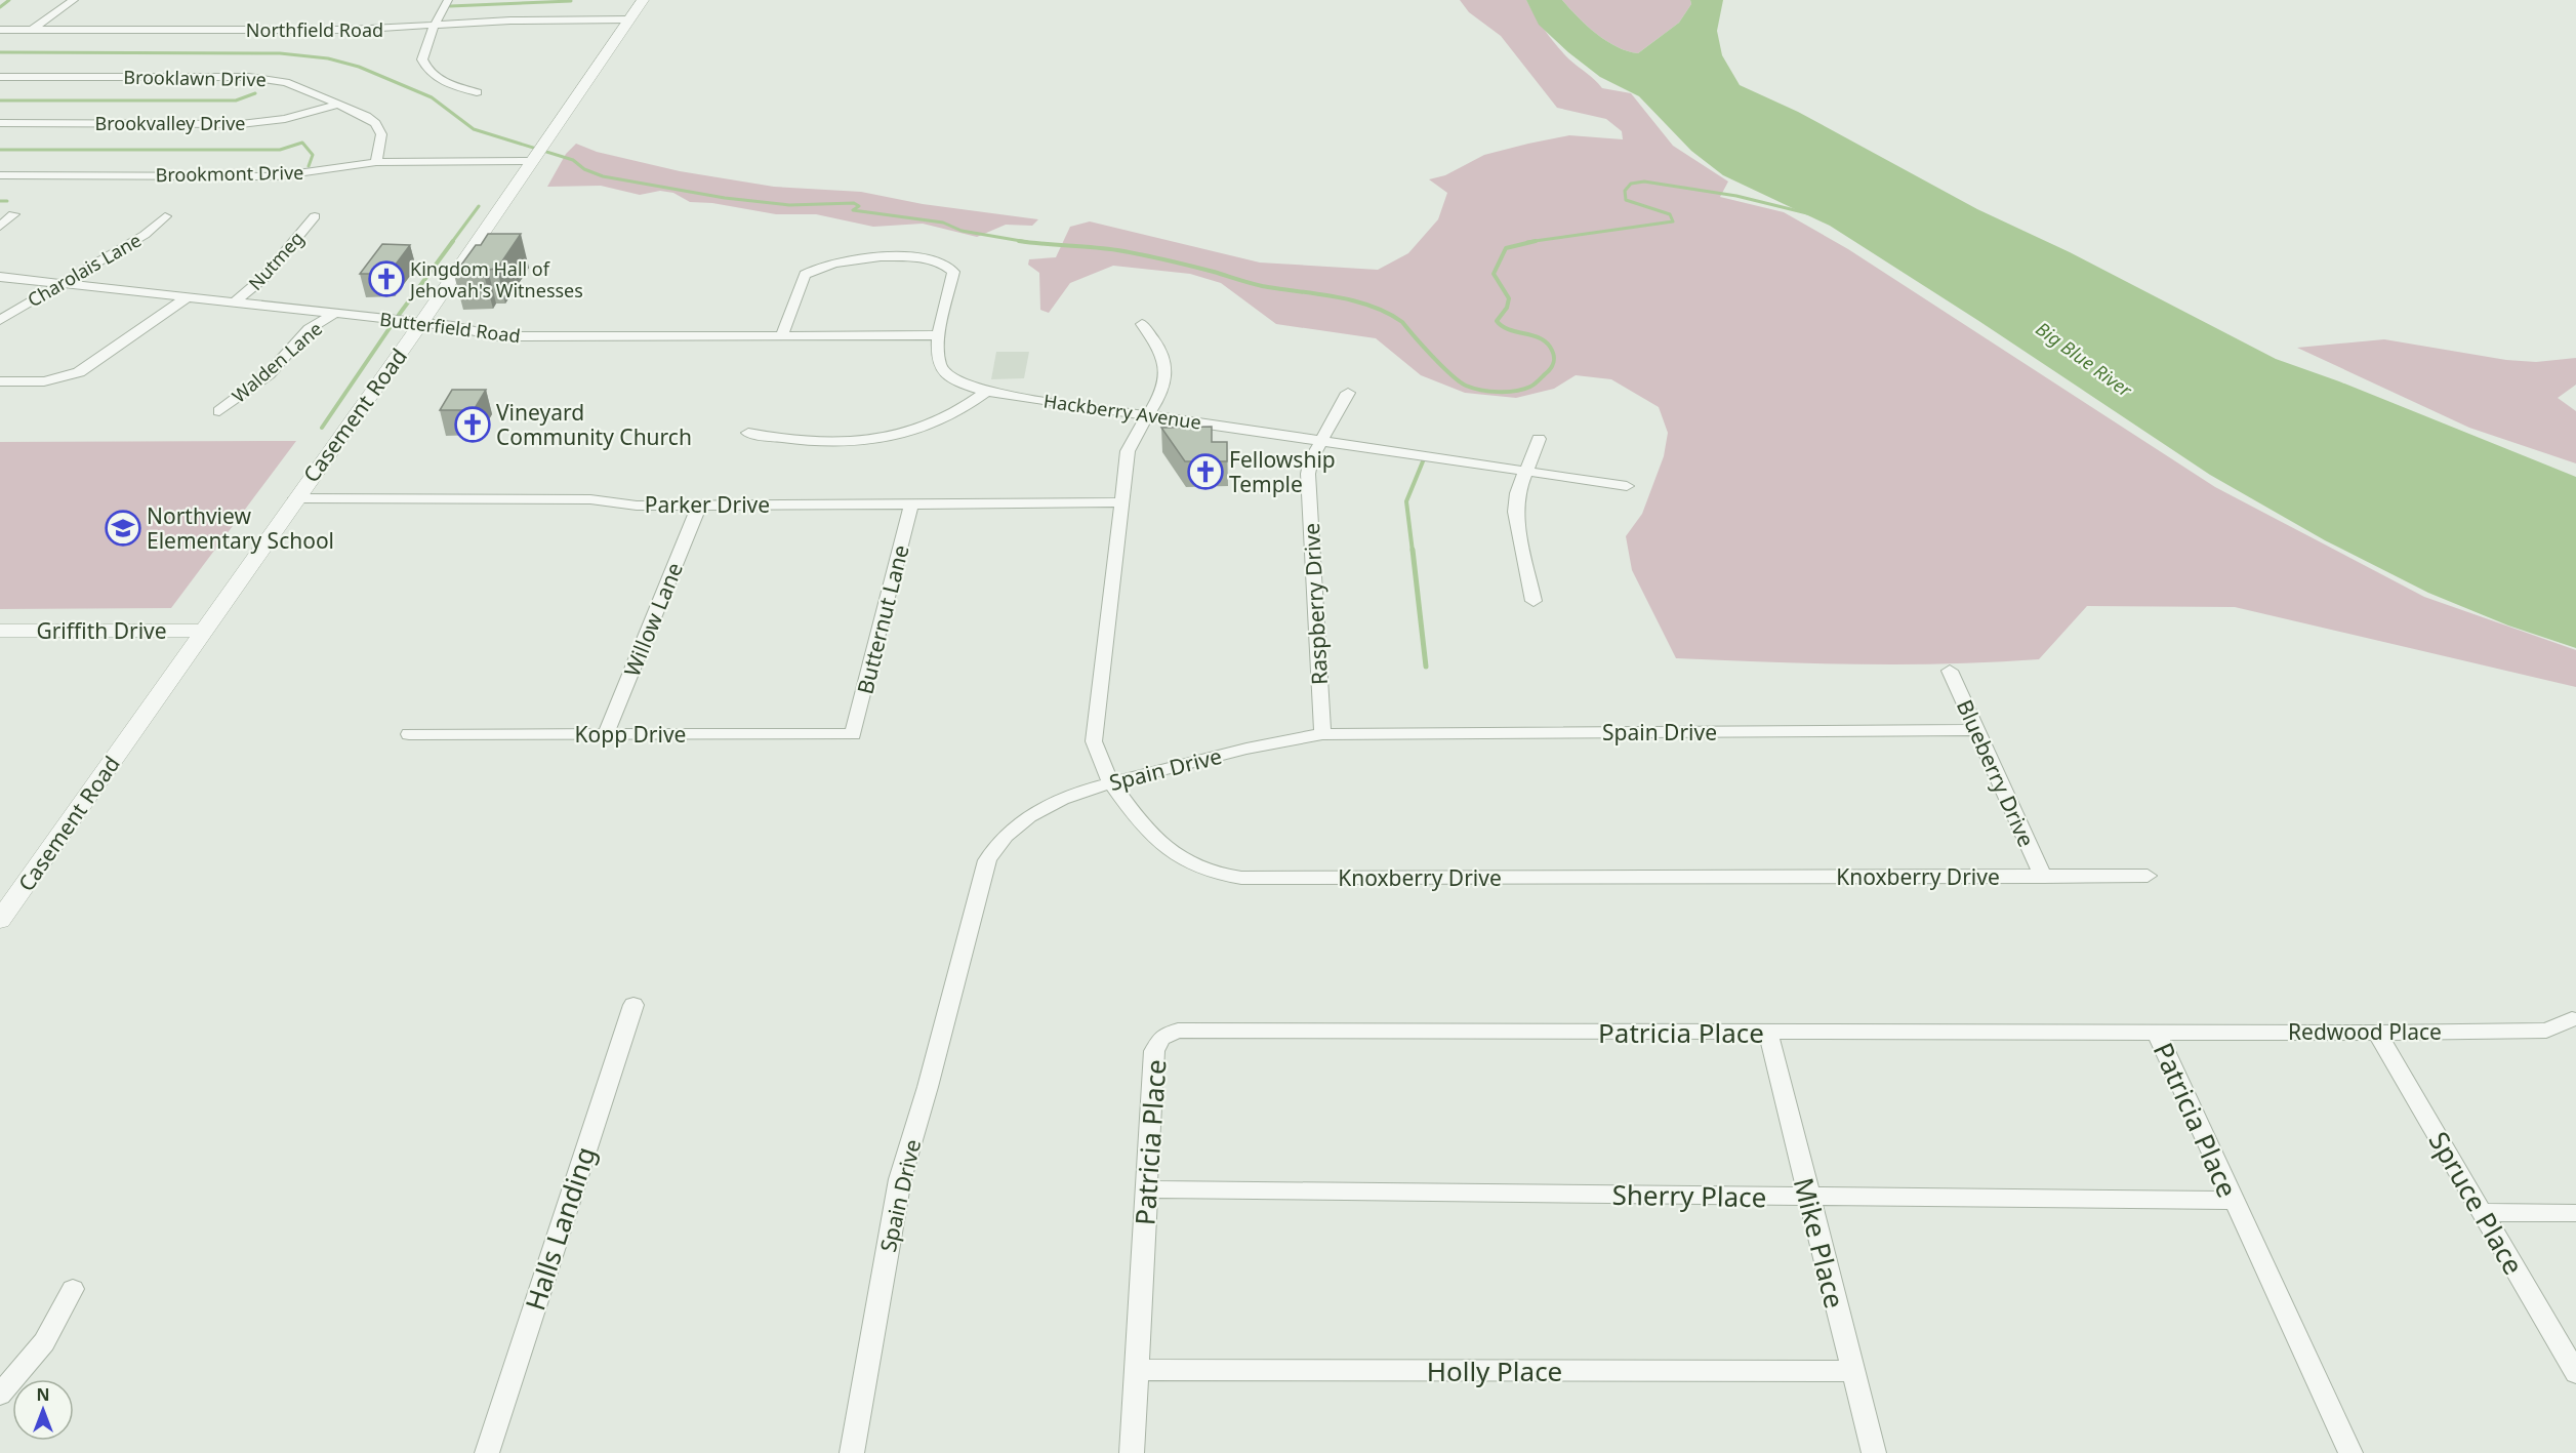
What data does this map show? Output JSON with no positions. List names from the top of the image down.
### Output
{
  "streets": {
    "street": [
      "Northfield Road",
      "Brooklawn Drive",
      "Brookvalley Drive",
      "Brookmont Drive",
      "Nutmeg",
      "Charolais Lane",
      "Butterfield Road",
      "Walden Lane",
      "Hackberry Avenue",
      "Casement Road",
      "Parker Drive",
      "Raspberry Drive",
      "Willow Lane",
      "Butternut Lane",
      "Griffith Drive",
      "Spain Drive",
      "Kopp Drive",
      "Blueberry Drive",
      "Knoxberry Drive",
      "Redwood Place",
      "Patricia Place",
      "Sherry Place",
      "Spruce Place",
      "Halls Landing",
      "Mike Place",
      "Holly Place"
    ]
  },
  "crossings": [
    ["Northfield Road", "Casement Road"],
    ["Brooklawn Drive", "Brookvalley Drive"],
    ["Brooklawn Drive", "Brookmont Drive"],
    ["Brookmont Drive", "Casement Road"],
    ["Nutmeg", "Butterfield Road"],
    ["Charolais Lane", "Butterfield Road"],
    ["Butterfield Road", "Walden Lane"],
    ["Butterfield Road", "Hackberry Avenue"],
    ["Butterfield Road", "Casement Road"],
    ["Hackberry Avenue", "Raspberry Drive"],
    ["Hackberry Avenue", "Knoxberry Drive"],
    ["Casement Road", "Parker Drive"],
    ["Casement Road", "Griffith Drive"],
    ["Parker Drive", "Willow Lane"],
    ["Parker Drive", "Butternut Lane"],
    ["Parker Drive", "Knoxberry Drive"],
    ["Raspberry Drive", "Spain Drive"],
    ["Willow Lane", "Kopp Drive"],
    ["Butternut Lane", "Kopp Drive"],
    ["Spain Drive", "Blueberry Drive"],
    ["Spain Drive", "Knoxberry Drive"],
    ["Blueberry Drive", "Knoxberry Drive"],
    ["Redwood Place", "Patricia Place"],
    ["Redwood Place", "Spruce Place"],
    ["Patricia Place", "Sherry Place"],
    ["Patricia Place", "Mike Place"],
    ["Patricia Place", "Holly Place"],
    ["Sherry Place", "Mike Place"],
    ["Mike Place", "Holly Place"]
  ],
  "water": ["Big Blue River"],
  "places": {
    "church": ["Kingdom Hall of Jehovah's Witnesses", "Vineyard Community Church", "Fellowship Temple"],
    "school or university": ["Northview Elementary School"]
  },
  "north": "top"
}
